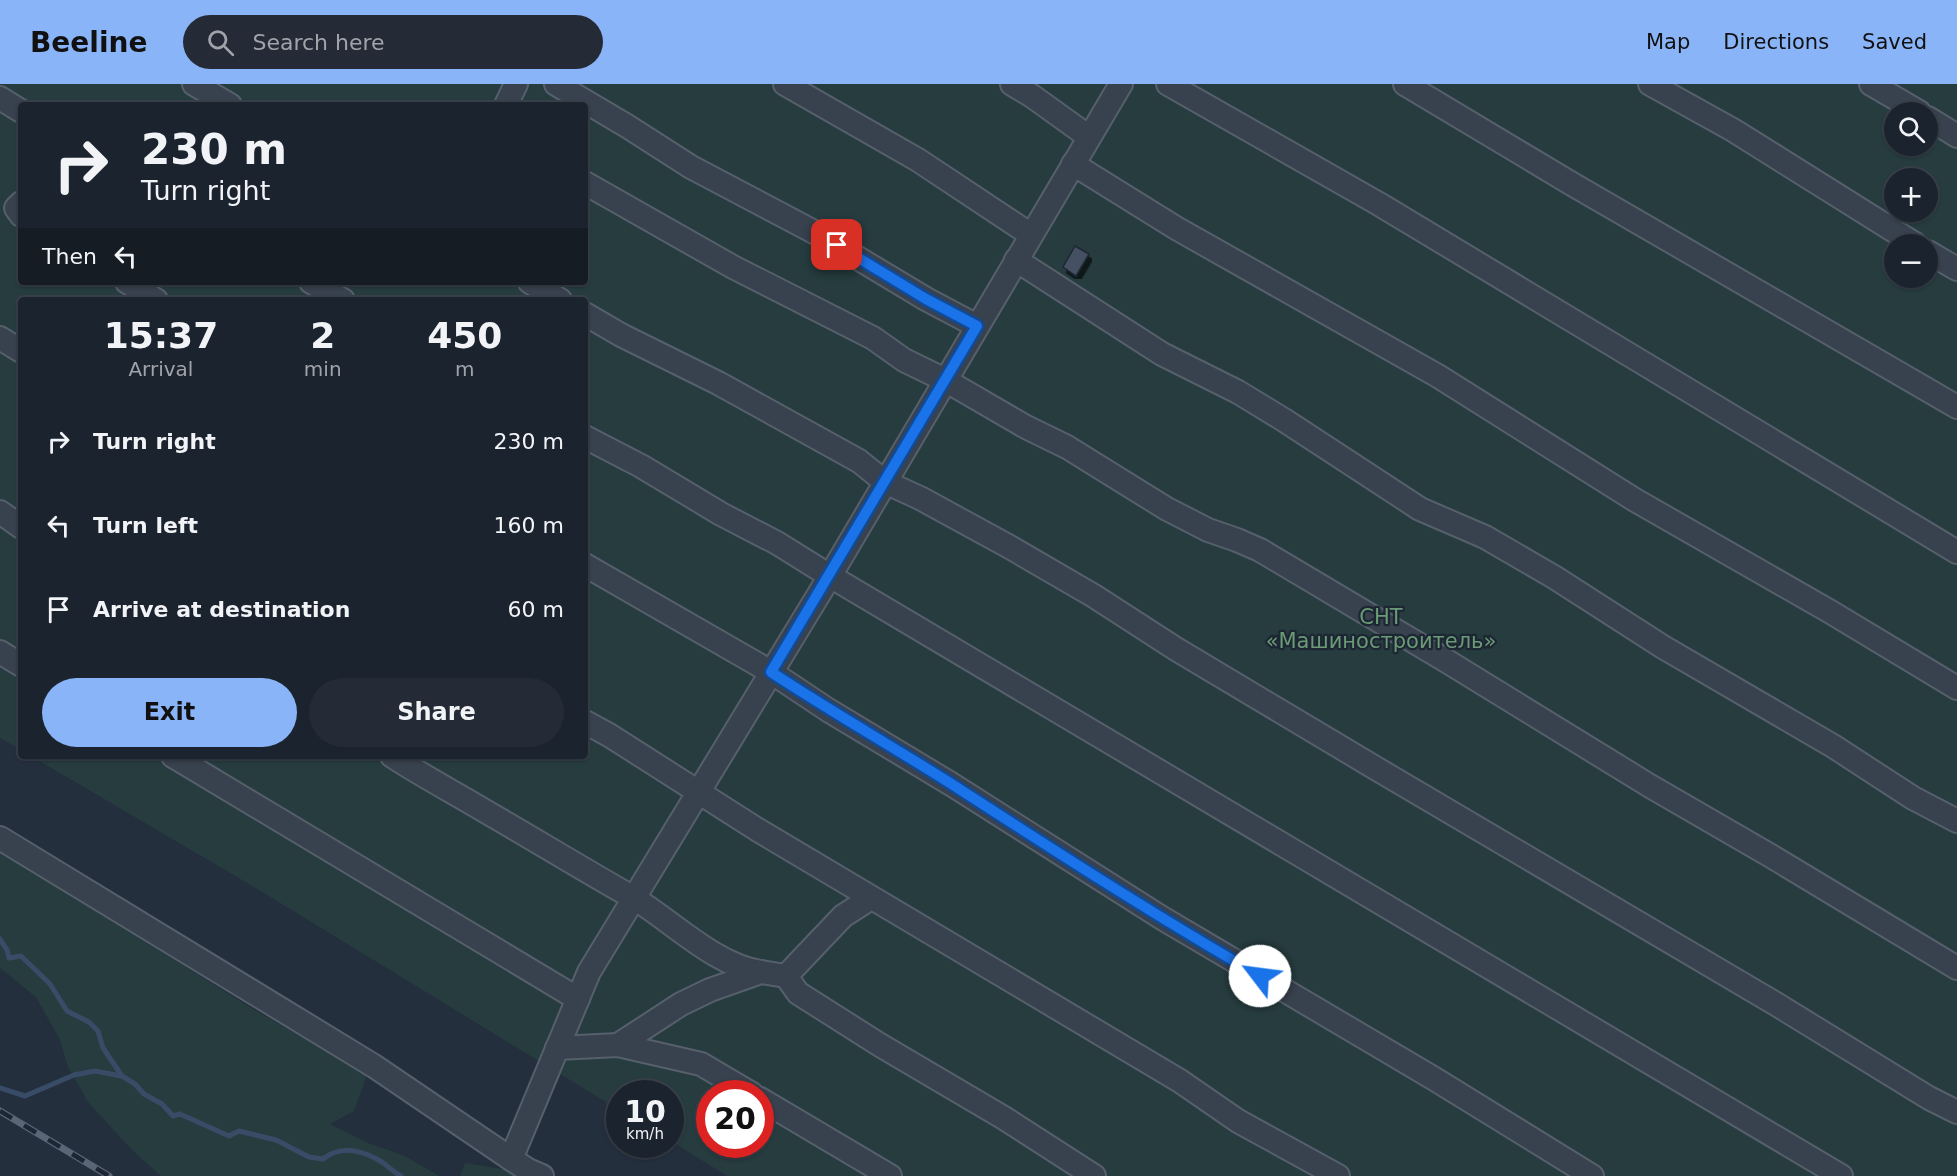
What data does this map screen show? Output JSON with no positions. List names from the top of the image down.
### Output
{
  "parks": ["СНТ «Машиностроитель»"],
  "page": {
    "header": "Beeline",
    "search": "Search here",
    "nav": ["Map", "Directions", "Saved"],
    "map_buttons": ["+", "−"],
    "turn": ["230 m", "Turn right"],
    "then": "Then",
    "eta": [
      "15:37",
      "Arrival",
      "2",
      "min",
      "450",
      "m"
    ],
    "list": [
      {
        "name": "Turn right",
        "value": "230 m"
      },
      {
        "name": "Turn left",
        "value": "160 m"
      },
      {
        "name": "Arrive at destination",
        "value": "60 m"
      }
    ],
    "buttons": ["Exit", "Share"],
    "speed": "10 km/h",
    "limit": "20"
  }
}
